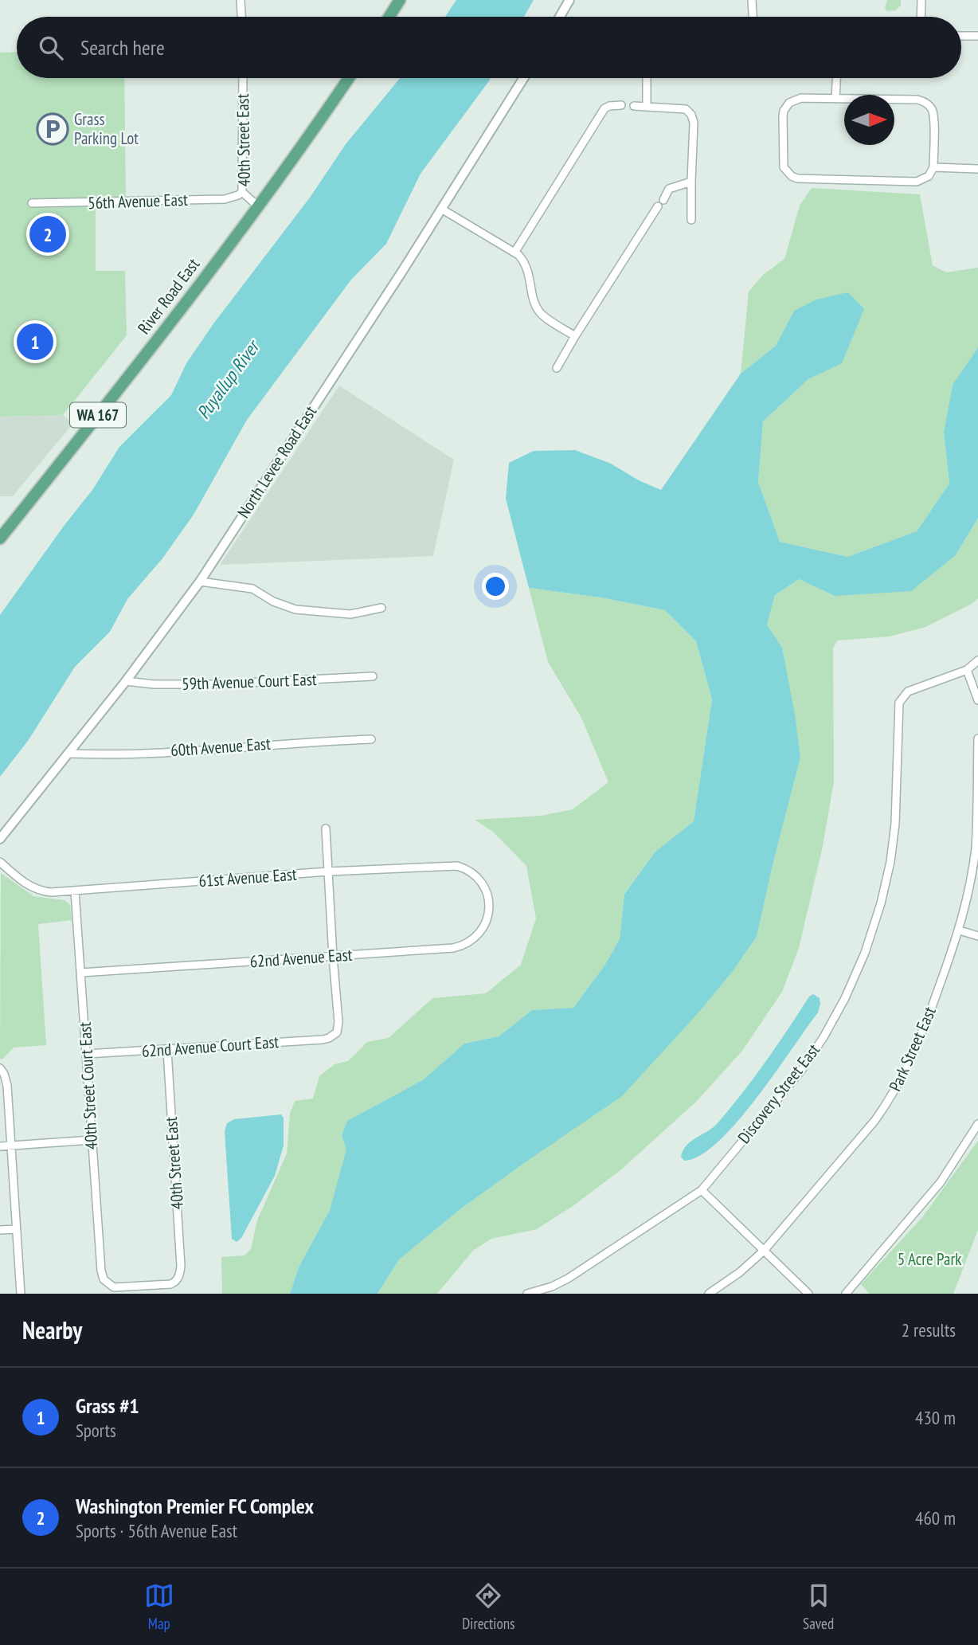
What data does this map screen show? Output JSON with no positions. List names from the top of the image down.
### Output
{
  "streets": {
    "main road": ["River Road East", "WA 167"],
    "street": [
      "40th Street East",
      "56th Avenue East",
      "North Levee Road East",
      "59th Avenue Court East",
      "60th Avenue East",
      "61st Avenue East",
      "62nd Avenue East",
      "62nd Avenue Court East",
      "Park Street East",
      "40th Street Court East",
      "Discovery Street East"
    ]
  },
  "crossings": [
    ["40th Street East", "56th Avenue East"],
    ["40th Street East", "River Road East"],
    ["40th Street East", "62nd Avenue Court East"],
    ["40th Street East", "40th Street Court East"],
    ["North Levee Road East", "59th Avenue Court East"],
    ["North Levee Road East", "60th Avenue East"],
    ["61st Avenue East", "62nd Avenue East"],
    ["61st Avenue East", "40th Street Court East"],
    ["62nd Avenue East", "62nd Avenue Court East"],
    ["62nd Avenue East", "40th Street Court East"],
    ["62nd Avenue Court East", "40th Street Court East"]
  ],
  "water": ["Puyallup River"],
  "parks": ["5 Acre Park"],
  "places": {
    "parking": ["Grass Parking Lot"]
  },
  "north": "right",
  "page": {
    "search": "Search here",
    "pins": ["2", "1"],
    "heading": ["Nearby", "2 results"],
    "list": [
      {
        "mark": "1",
        "name": "Grass #1",
        "note": "Sports",
        "value": "430 m"
      },
      {
        "mark": "2",
        "name": "Washington Premier FC Complex",
        "note": "Sports · 56th Avenue East",
        "value": "460 m"
      }
    ],
    "nav": ["Map", "Directions", "Saved"]
  }
}
